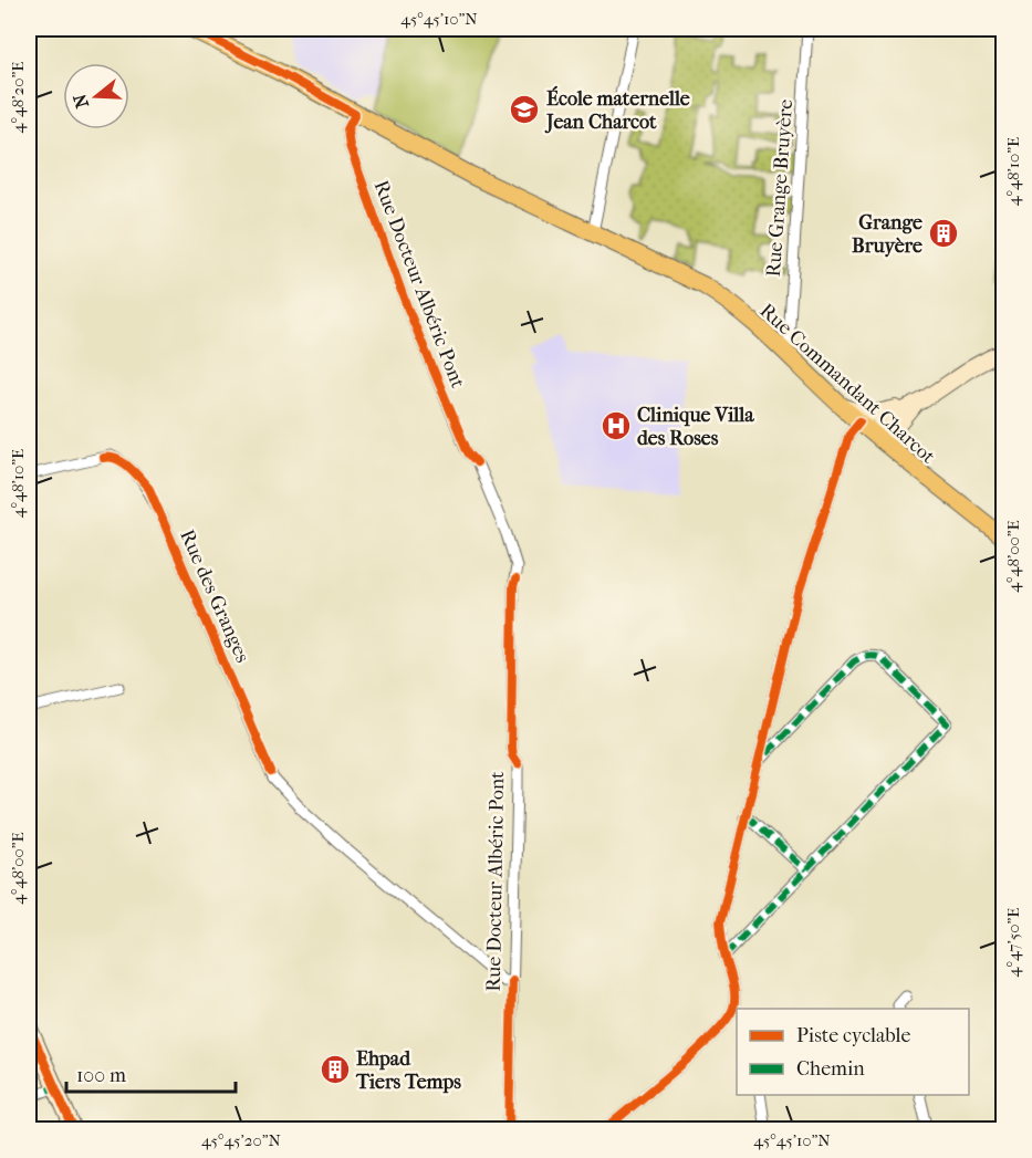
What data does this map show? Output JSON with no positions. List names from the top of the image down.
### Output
{
  "streets": {
    "main road": ["Rue Commandant Charcot"],
    "street": ["Rue Grange Bruyère", "Rue Docteur Albéric Pont", "Rue des Granges"]
  },
  "crossings": [
    ["Rue Grange Bruyère", "Rue Commandant Charcot"],
    ["Rue Docteur Albéric Pont", "Rue Commandant Charcot"],
    ["Rue Docteur Albéric Pont", "Rue des Granges"]
  ],
  "places": {
    "school or university": ["École maternelle Jean Charcot"],
    "building": ["Grange Bruyère", "Ehpad Tiers Temps"],
    "hospital": ["Clinique Villa des Roses"]
  },
  "legend": ["Piste cyclable", "Chemin"],
  "scale_bar": "100 m",
  "north": "left",
  "coordinates": [
    "45°45'10\"N",
    "4°48'20\"E",
    "4°48'10\"E",
    "4°48'00\"E",
    "4°47'50\"E",
    "45°45'20\"N"
  ]
}
